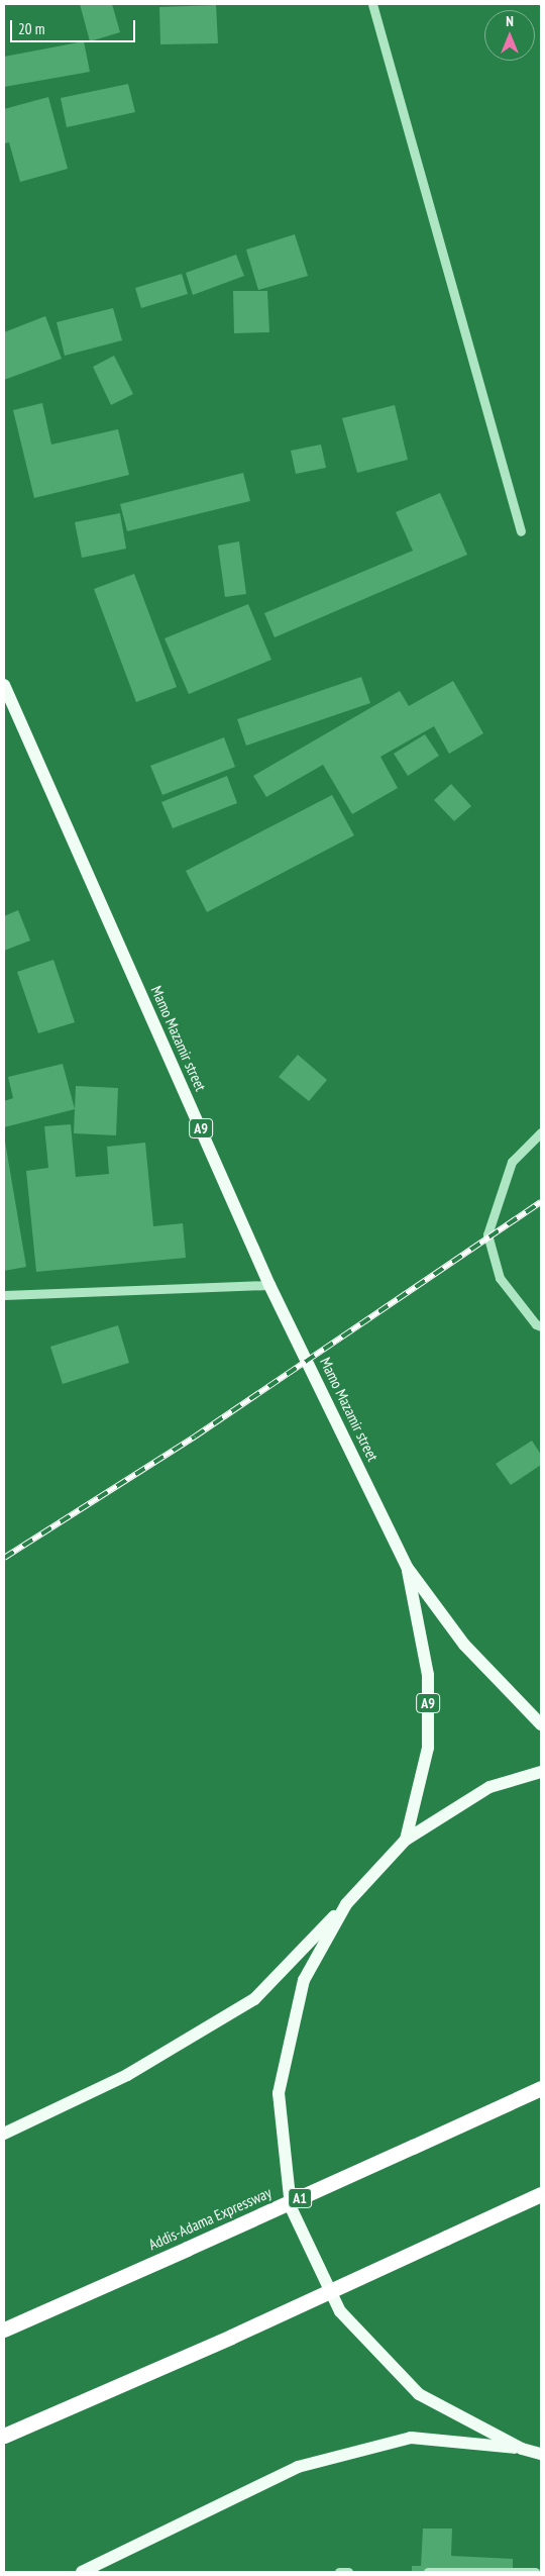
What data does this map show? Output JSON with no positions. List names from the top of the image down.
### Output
{
  "streets": {
    "highway": ["A1", "Addis-Adama Expressway"],
    "main road": ["Mamo Mazamir street", "A9"]
  },
  "crossings": [
    ["Mamo Mazamir street", "A9"]
  ],
  "scale_bar": "20 m",
  "north": "top"
}
